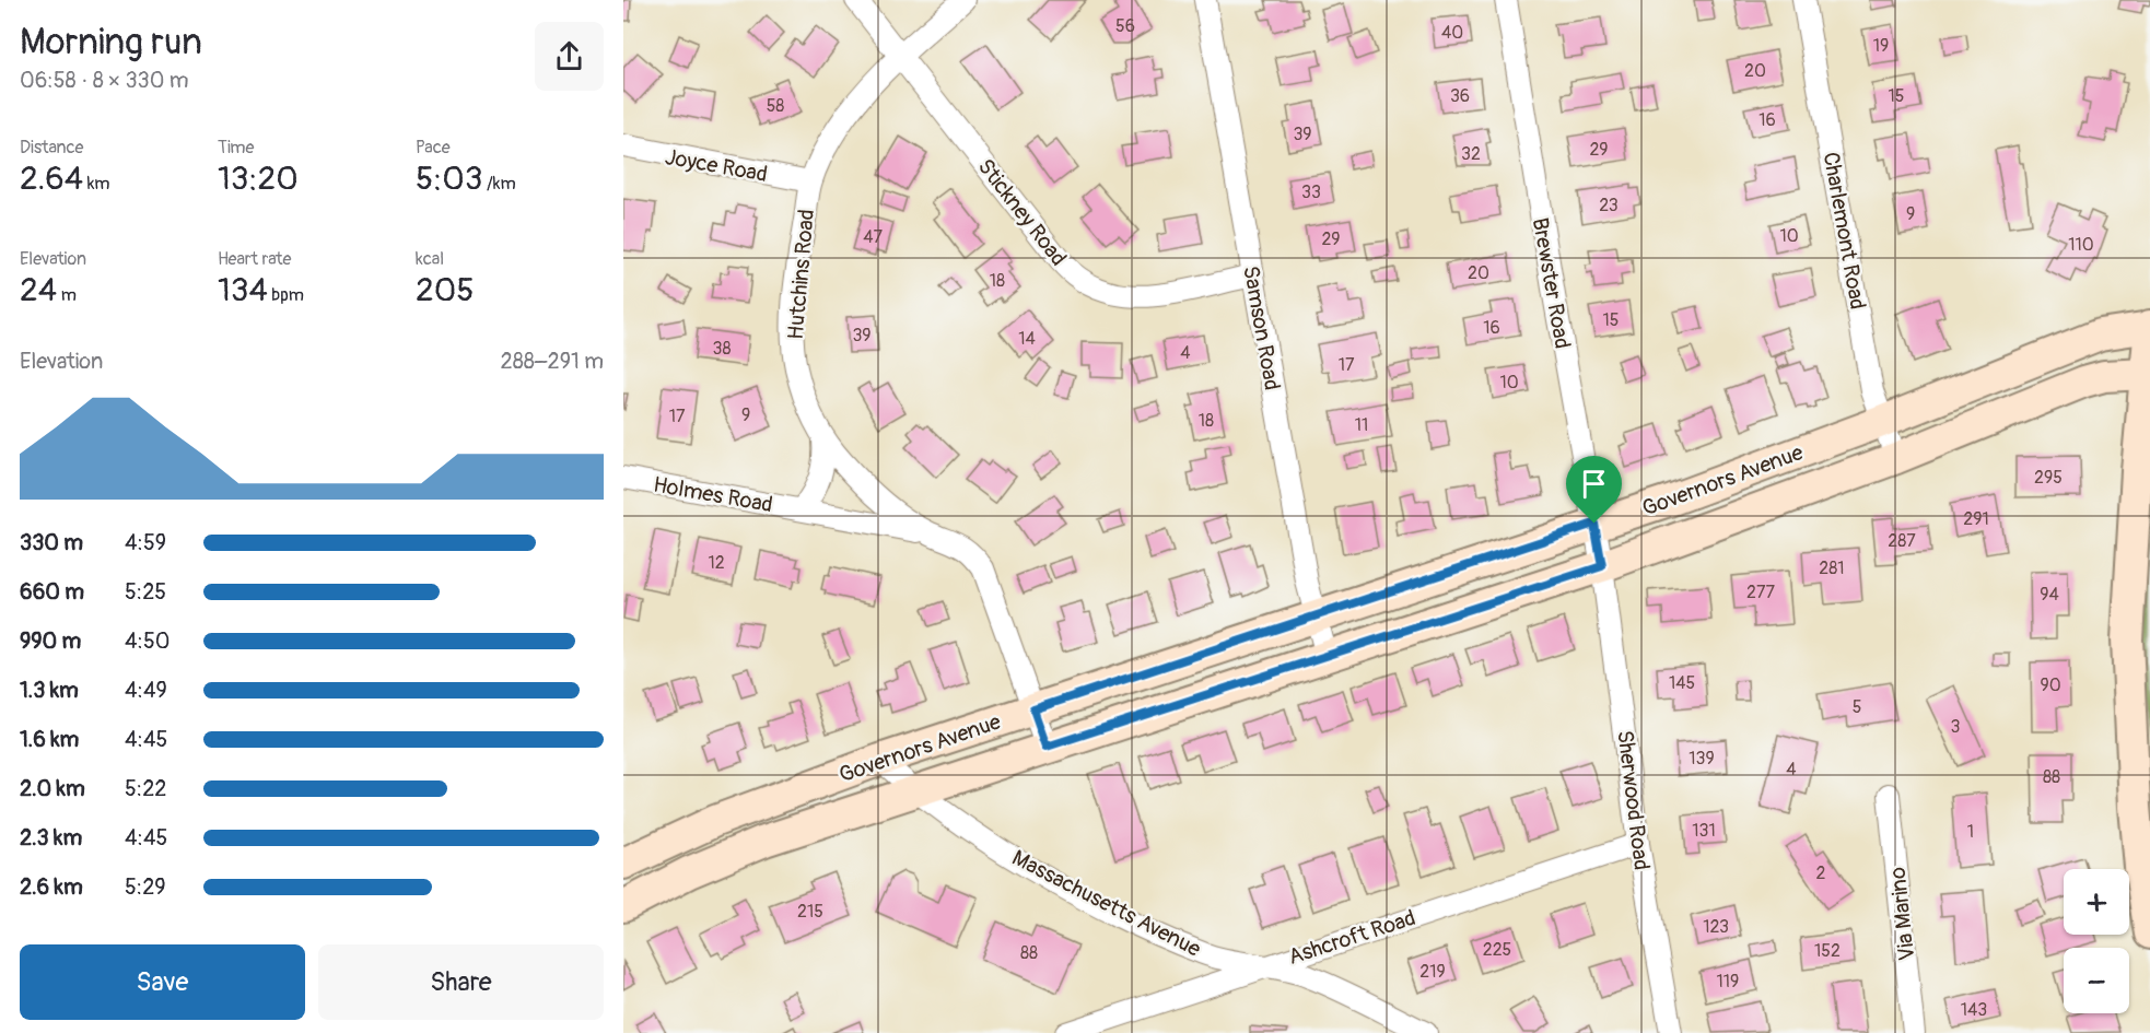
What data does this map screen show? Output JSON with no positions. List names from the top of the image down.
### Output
{
  "streets": {
    "street": [
      "Joyce Road",
      "Stickney Road",
      "Charlemont Road",
      "Hutchins Road",
      "Brewster Road",
      "Samson Road",
      "Governors Avenue",
      "Holmes Road",
      "Sherwood Road",
      "Massachusetts Avenue",
      "Via Marino",
      "Ashcroft Road"
    ]
  },
  "crossings": [
    ["Joyce Road", "Hutchins Road"],
    ["Stickney Road", "Hutchins Road"],
    ["Stickney Road", "Samson Road"],
    ["Charlemont Road", "Governors Avenue"],
    ["Hutchins Road", "Governors Avenue"],
    ["Hutchins Road", "Holmes Road"],
    ["Brewster Road", "Governors Avenue"],
    ["Brewster Road", "Sherwood Road"],
    ["Samson Road", "Governors Avenue"],
    ["Governors Avenue", "Sherwood Road"],
    ["Governors Avenue", "Massachusetts Avenue"],
    ["Sherwood Road", "Ashcroft Road"],
    ["Massachusetts Avenue", "Ashcroft Road"]
  ],
  "house_numbers": [
    "56",
    "40",
    "19",
    "20",
    "36",
    "15",
    "58",
    "16",
    "39",
    "29",
    "32",
    "33",
    "23",
    "9",
    "10",
    "47",
    "29",
    "110",
    "20",
    "18",
    "15",
    "16",
    "39",
    "14",
    "38",
    "4",
    "17",
    "10",
    "9",
    "17",
    "18",
    "11",
    "295",
    "291",
    "287",
    "12",
    "281",
    "277",
    "94",
    "145",
    "90",
    "5",
    "3",
    "139",
    "4",
    "88",
    "131",
    "1",
    "2",
    "215",
    "123",
    "225",
    "152",
    "88",
    "219",
    "119",
    "143"
  ],
  "page": {
    "heading": ["Morning run", "06:58 · 8 × 330 m"],
    "stats": [
      ["Distance", "2.64 km"],
      ["Time", "13:20"],
      ["Pace", "5:03 /km"],
      ["Elevation", "24 m"],
      ["Heart rate", "134 bpm"],
      ["kcal", "205"]
    ],
    "chart": ["Elevation", "288–291 m"],
    "list": [
      {
        "name": "330 m",
        "note": "4:59"
      },
      {
        "name": "660 m",
        "note": "5:25"
      },
      {
        "name": "990 m",
        "note": "4:50"
      },
      {
        "name": "1.3 km",
        "note": "4:49"
      },
      {
        "name": "1.6 km",
        "note": "4:45"
      },
      {
        "name": "2.0 km",
        "note": "5:22"
      },
      {
        "name": "2.3 km",
        "note": "4:45"
      },
      {
        "name": "2.6 km",
        "note": "5:29"
      }
    ],
    "map_buttons": ["+", "−"],
    "buttons": ["Save", "Share"]
  }
}
